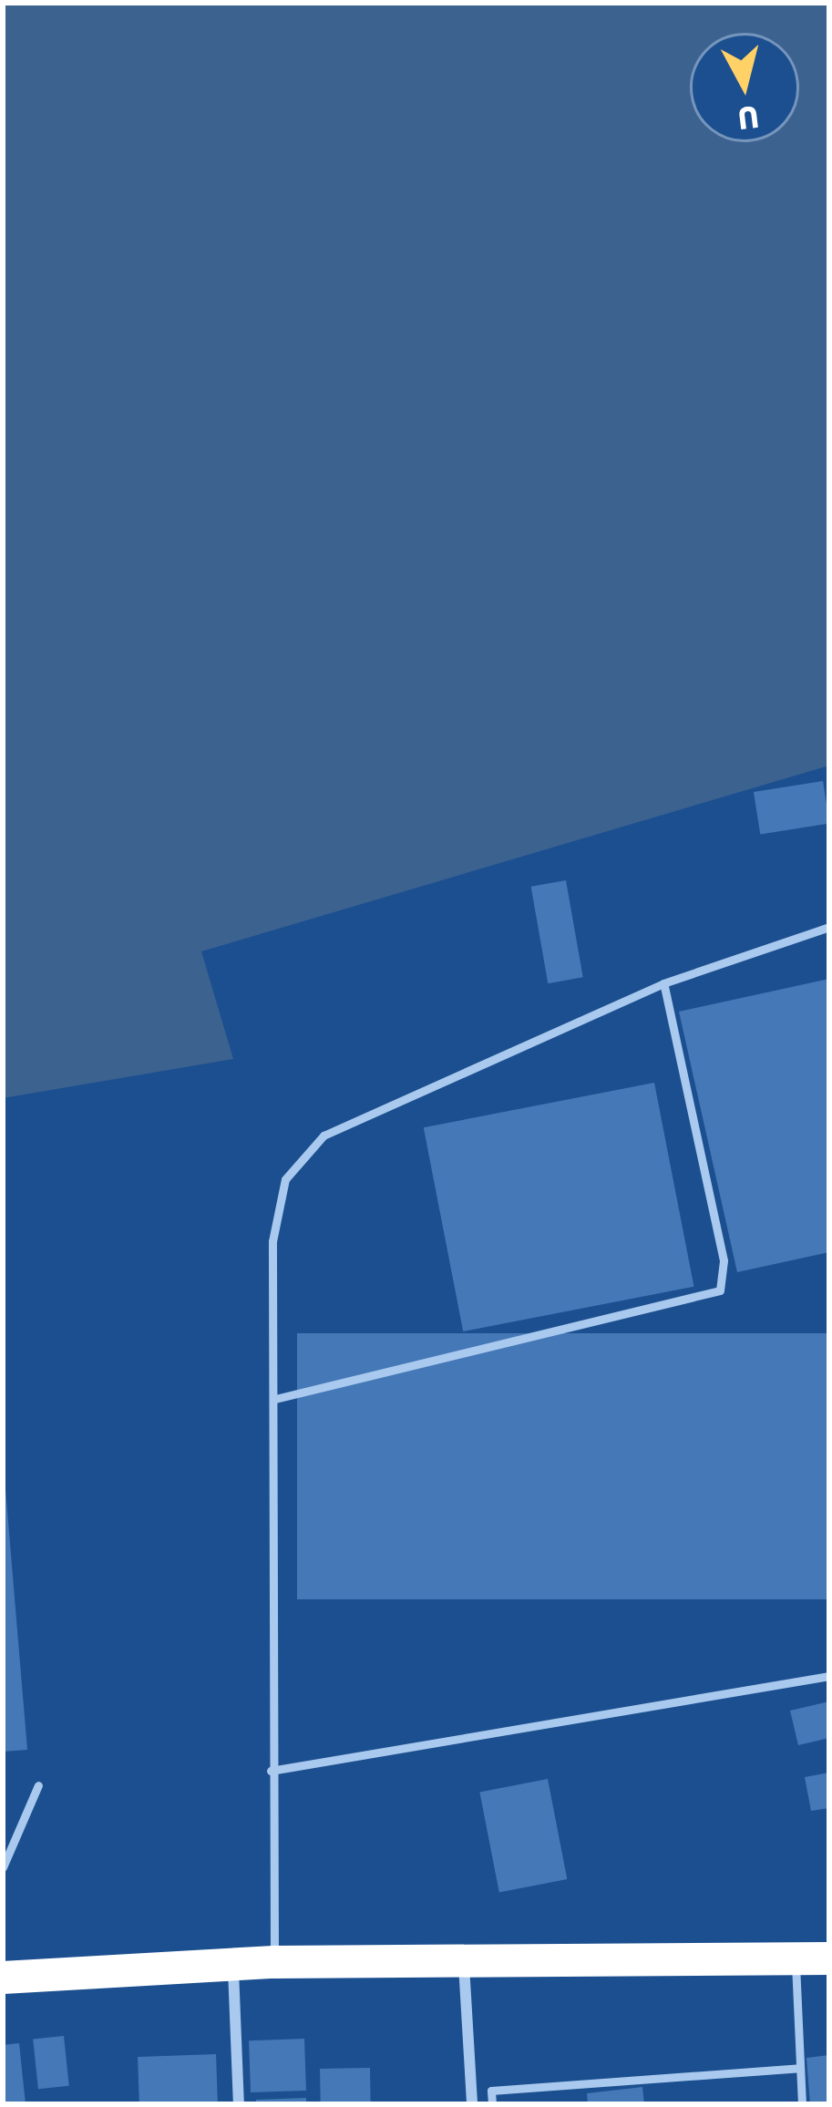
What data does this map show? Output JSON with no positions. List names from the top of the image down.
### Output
{
  "north": "bottom"
}
